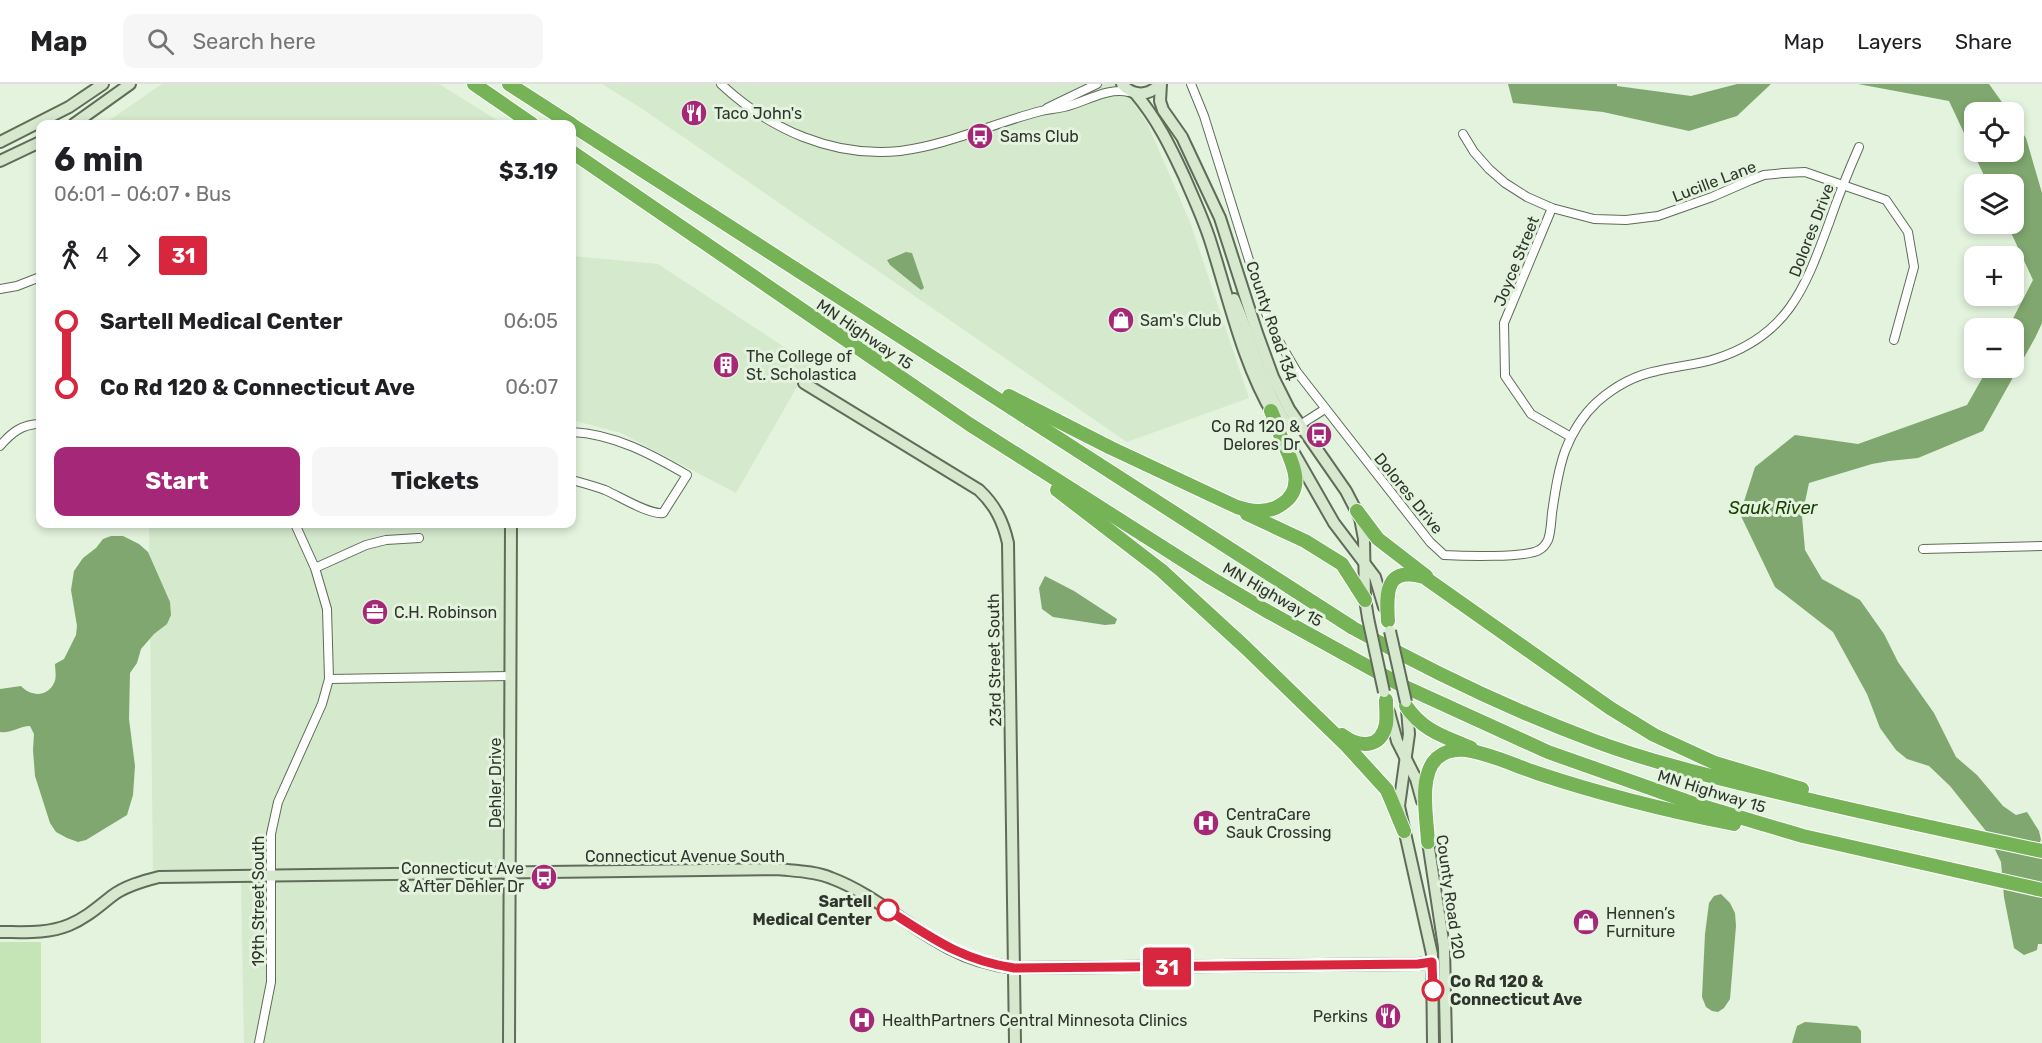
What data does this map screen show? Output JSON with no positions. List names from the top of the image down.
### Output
{
  "streets": {
    "highway": ["MN Highway 15"],
    "street": [
      "Lucille Lane",
      "Dolores Drive",
      "Joyce Street",
      "County Road 134",
      "23rd Street South",
      "Dehler Drive",
      "Connecticut Avenue South",
      "County Road 120",
      "19th Street South"
    ]
  },
  "crossings": [
    ["Lucille Lane", "Dolores Drive"],
    ["Lucille Lane", "Joyce Street"],
    ["Dolores Drive", "Joyce Street"],
    ["County Road 134", "County Road 120"],
    ["23rd Street South", "Connecticut Avenue South"],
    ["Dehler Drive", "Connecticut Avenue South"],
    ["Connecticut Avenue South", "County Road 120"],
    ["Connecticut Avenue South", "19th Street South"]
  ],
  "water": ["Sauk River"],
  "places": {
    "restaurant": ["Taco John's", "Perkins"],
    "bus stop": ["Sams Club", "Co Rd 120 & Delores Dr", "Connecticut Ave & After Dehler Dr"],
    "shop": ["Sam's Club", "Hennen’s Furniture"],
    "building": ["The College of St. Scholastica"],
    "office": ["C.H. Robinson"],
    "hospital": ["CentraCare Sauk Crossing", "HealthPartners Central Minnesota Clinics"],
    "other": ["Sartell Medical Center", "Co Rd 120 & Connecticut Ave"]
  },
  "lines": ["bus line 31"],
  "page": {
    "header": "Map",
    "search": "Search here",
    "nav": ["Map", "Layers", "Share"],
    "on_map": "31",
    "map_buttons": ["+", "−"],
    "heading": ["6 min", "06:01 – 06:07 · Bus", "$3.19"],
    "legs": ["4", "31"],
    "list": [
      {
        "name": "Sartell Medical Center",
        "value": "06:05"
      },
      {
        "name": "Co Rd 120 & Connecticut Ave",
        "value": "06:07"
      }
    ],
    "buttons": ["Start", "Tickets"]
  }
}
